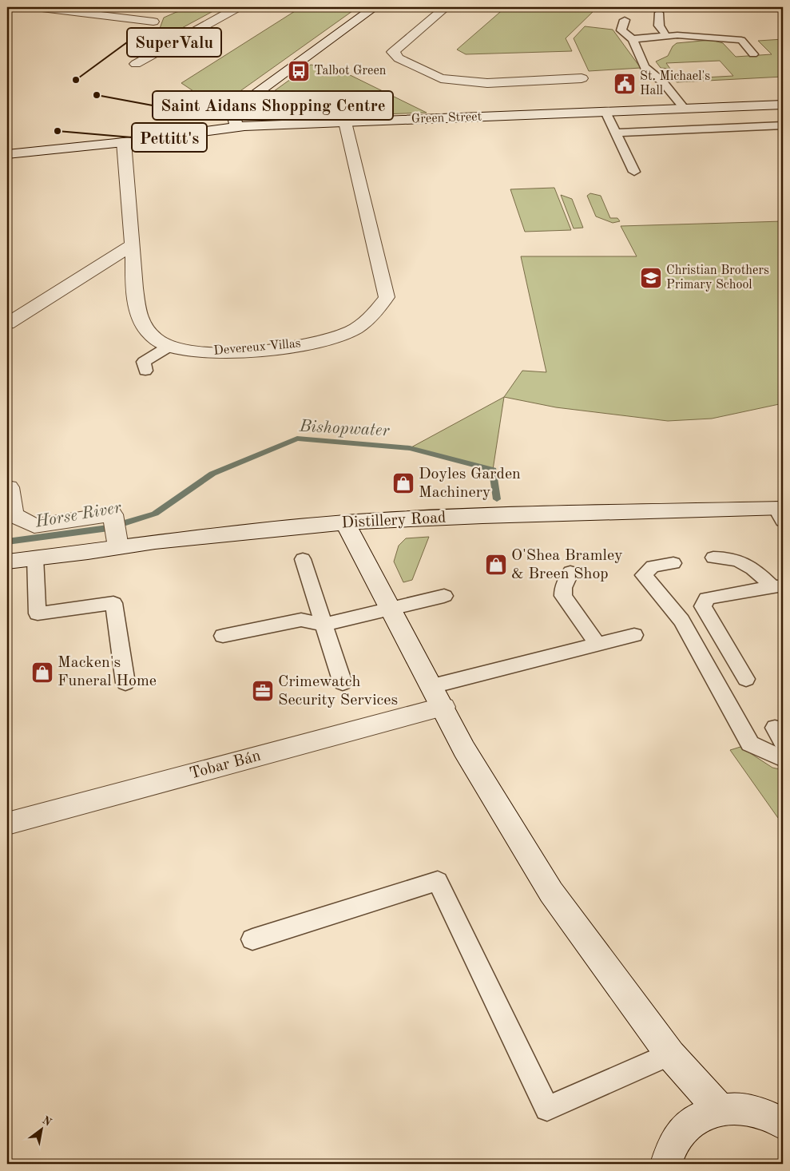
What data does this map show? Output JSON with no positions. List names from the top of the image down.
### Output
{
  "streets": {
    "street": [
      "Green Street",
      "Devereux Villas",
      "Distillery Road",
      "Tobar Bán"
    ]
  },
  "crossings": [
    ["Green Street", "Devereux Villas"]
  ],
  "water": ["Bishopwater", "Horse River"],
  "places": {
    "bus stop": ["Talbot Green"],
    "other": ["SuperValu", "Saint Aidans Shopping Centre", "Pettitt's"],
    "public building": ["St. Michael's Hall"],
    "school or university": ["Christian Brothers Primary School"],
    "shop": ["Doyles Garden Machinery", "O'Shea Bramley & Breen Shop", "Macken's Funeral Home"],
    "office": ["Crimewatch Security Services"]
  },
  "north": "top right"
}
